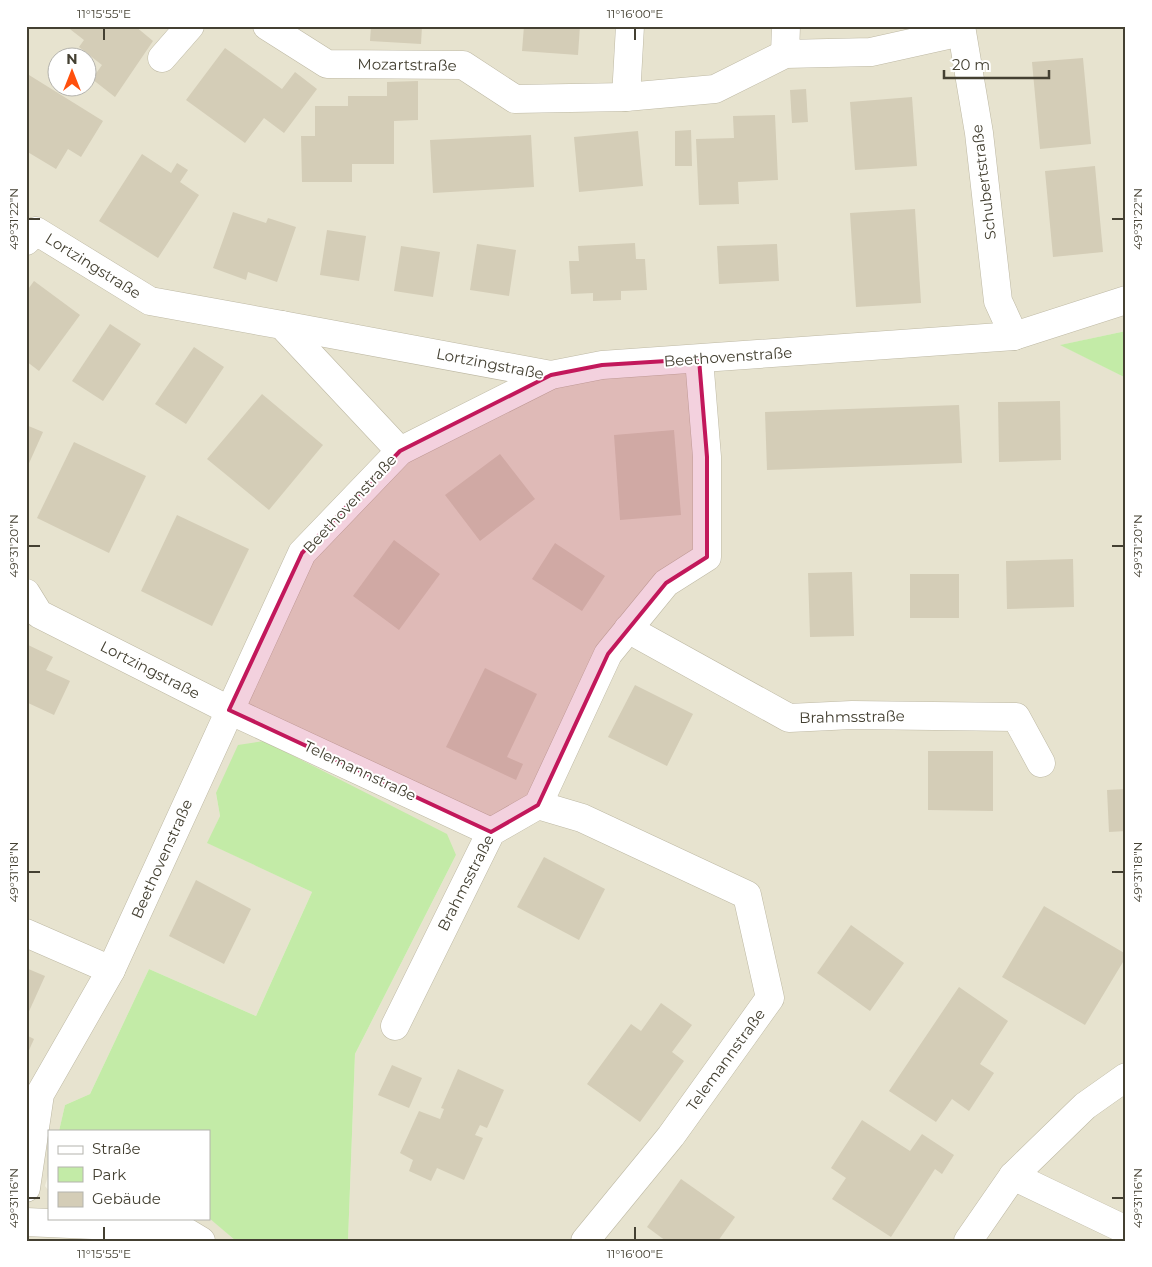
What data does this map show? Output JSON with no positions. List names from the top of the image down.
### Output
{
  "streets": {
    "street": [
      "Mozartstraße",
      "Schubertstraße",
      "Lortzingstraße",
      "Beethovenstraße",
      "Brahmsstraße",
      "Telemannstraße"
    ]
  },
  "crossings": [
    ["Mozartstraße", "Schubertstraße"],
    ["Schubertstraße", "Beethovenstraße"],
    ["Lortzingstraße", "Beethovenstraße"],
    ["Lortzingstraße", "Telemannstraße"],
    ["Beethovenstraße", "Telemannstraße"],
    ["Brahmsstraße", "Telemannstraße"]
  ],
  "legend": ["Straße", "Park", "Gebäude"],
  "scale_bar": "20 m",
  "north": "top",
  "coordinates": [
    "11°15'55\"E",
    "11°16'00\"E",
    "49°31'22\"N",
    "49°31'20\"N",
    "49°31'18\"N",
    "49°31'16\"N"
  ]
}
